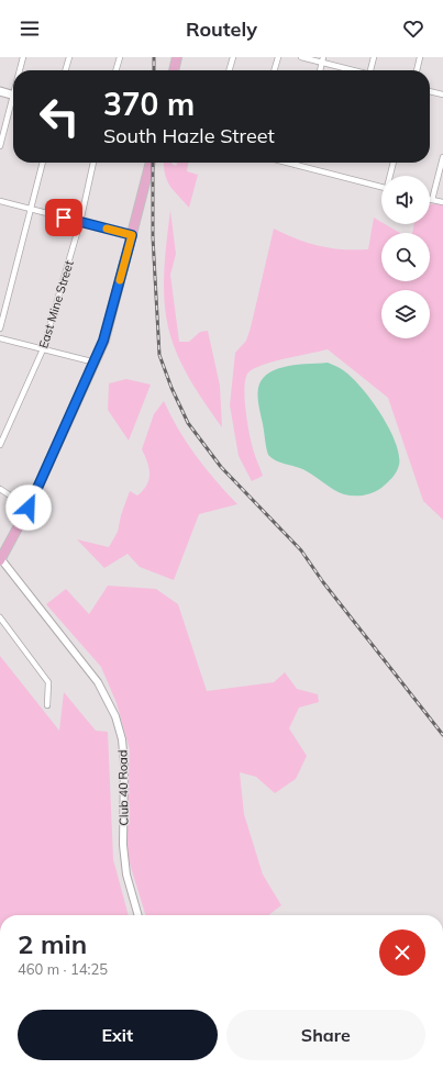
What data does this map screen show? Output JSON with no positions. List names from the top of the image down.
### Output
{
  "streets": {
    "street": ["East Mine Street", "Club 40 Road"]
  },
  "page": {
    "header": "Routely",
    "turn": ["370 m", "South Hazle Street"],
    "heading": ["2 min", "460 m · 14:25"],
    "buttons": ["Exit", "Share"]
  }
}
